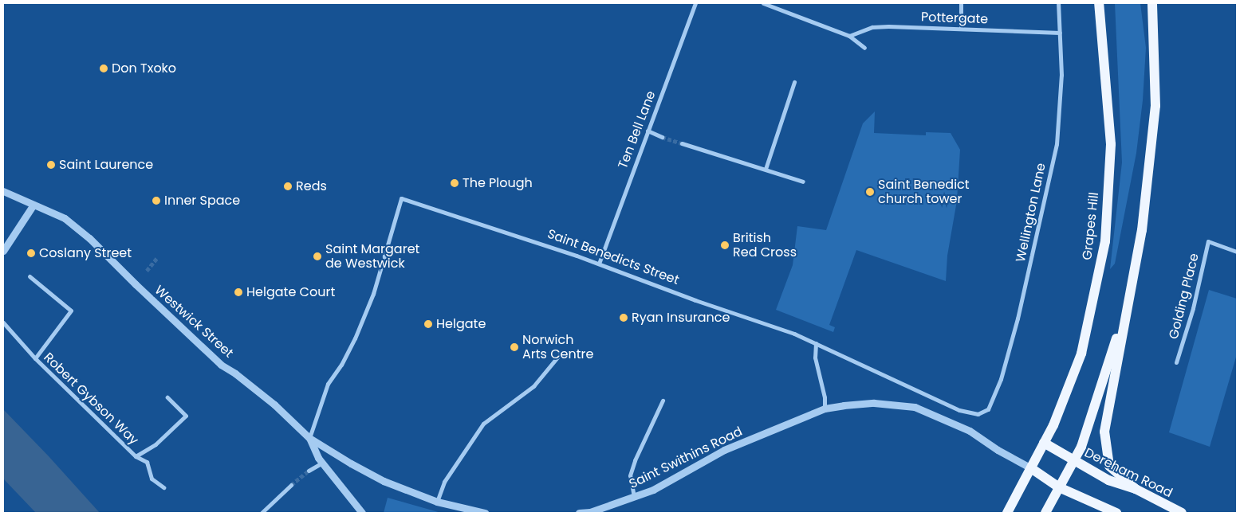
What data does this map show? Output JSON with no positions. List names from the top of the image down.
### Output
{
  "streets": {
    "main road": ["Grapes Hill", "Dereham Road"],
    "street": [
      "Pottergate",
      "Ten Bell Lane",
      "Wellington Lane",
      "Saint Benedicts Street",
      "Golding Place",
      "Westwick Street",
      "Robert Gybson Way",
      "Saint Swithins Road"
    ]
  },
  "crossings": [
    ["Pottergate", "Wellington Lane"],
    ["Ten Bell Lane", "Saint Benedicts Street"],
    ["Wellington Lane", "Saint Benedicts Street"],
    ["Grapes Hill", "Dereham Road"],
    ["Saint Benedicts Street", "Westwick Street"]
  ],
  "places": [
    "Don Txoko",
    "Saint Laurence",
    "The Plough",
    "Reds",
    "Saint Benedict church tower",
    "Inner Space",
    "British Red Cross",
    "Coslany Street",
    "Saint Margaret de Westwick",
    "Helgate Court",
    "Ryan Insurance",
    "Helgate",
    "Norwich Arts Centre"
  ]
}
